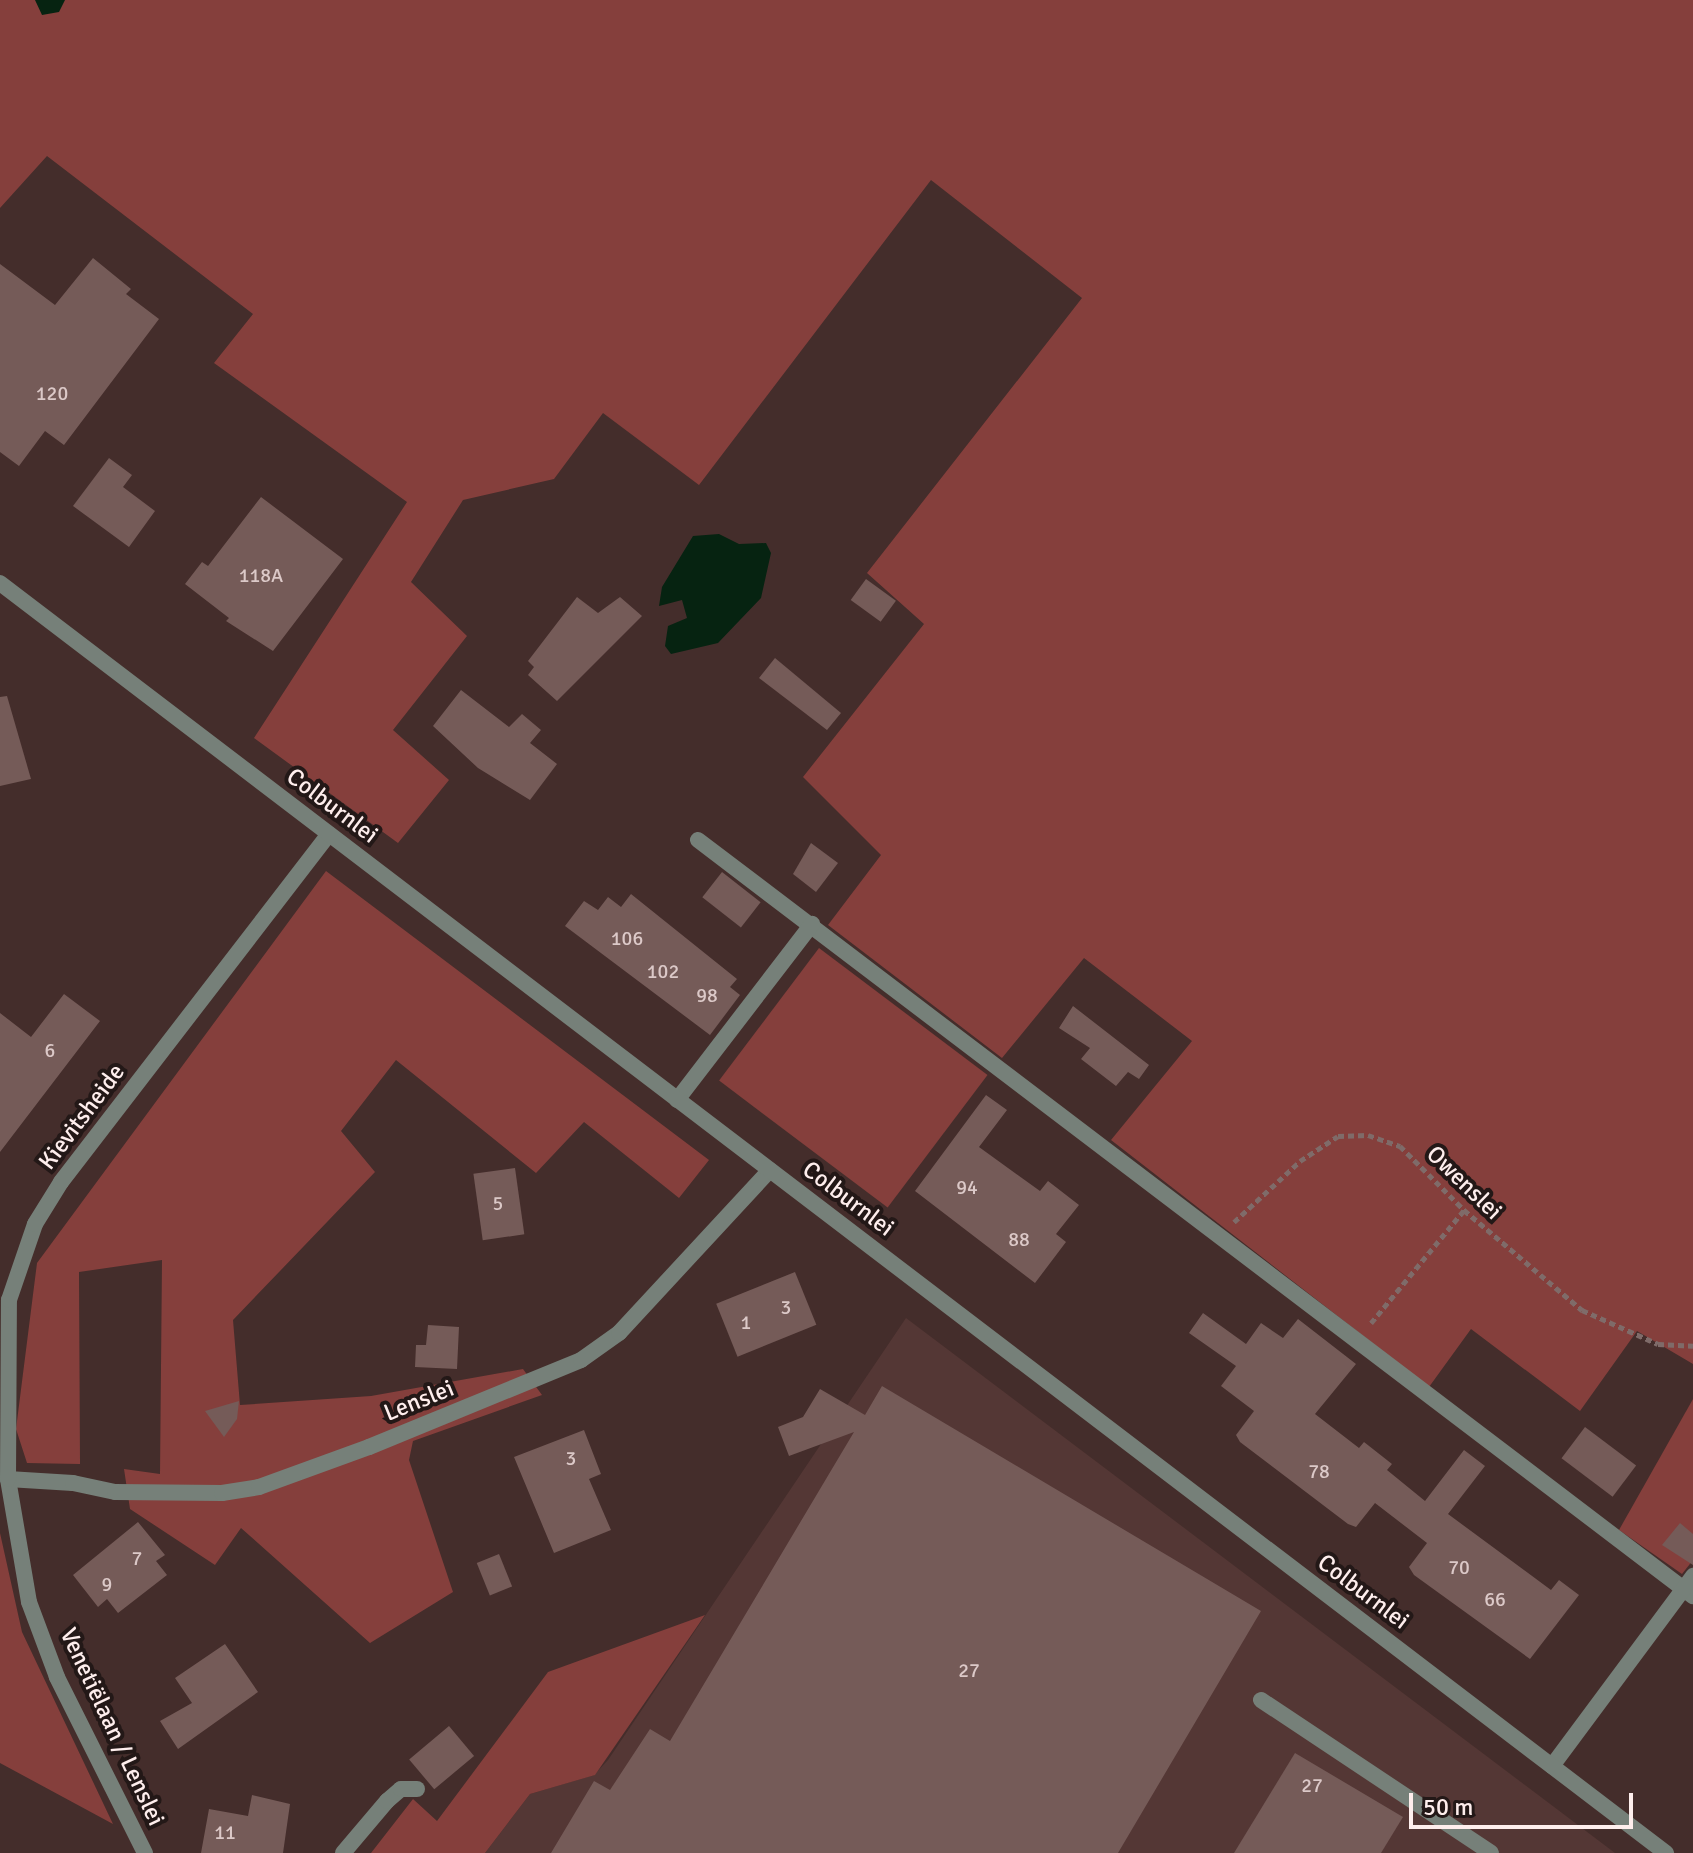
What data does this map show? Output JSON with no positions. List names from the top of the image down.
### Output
{
  "streets": {
    "street": [
      "Colburnlei",
      "Kievitsheide",
      "Lenslei",
      "Venetiëlaan / Lenslei"
    ],
    "path": ["Owenslei"]
  },
  "crossings": [
    ["Colburnlei", "Kievitsheide"],
    ["Colburnlei", "Lenslei"],
    ["Kievitsheide", "Lenslei"],
    ["Kievitsheide", "Venetiëlaan / Lenslei"],
    ["Lenslei", "Venetiëlaan / Lenslei"]
  ],
  "house_numbers": [
    "120",
    "118A",
    "106",
    "102",
    "98",
    "6",
    "94",
    "5",
    "88",
    "3",
    "1",
    "3",
    "78",
    "7",
    "70",
    "9",
    "66",
    "27",
    "27",
    "11"
  ],
  "scale_bar": "50 m"
}
